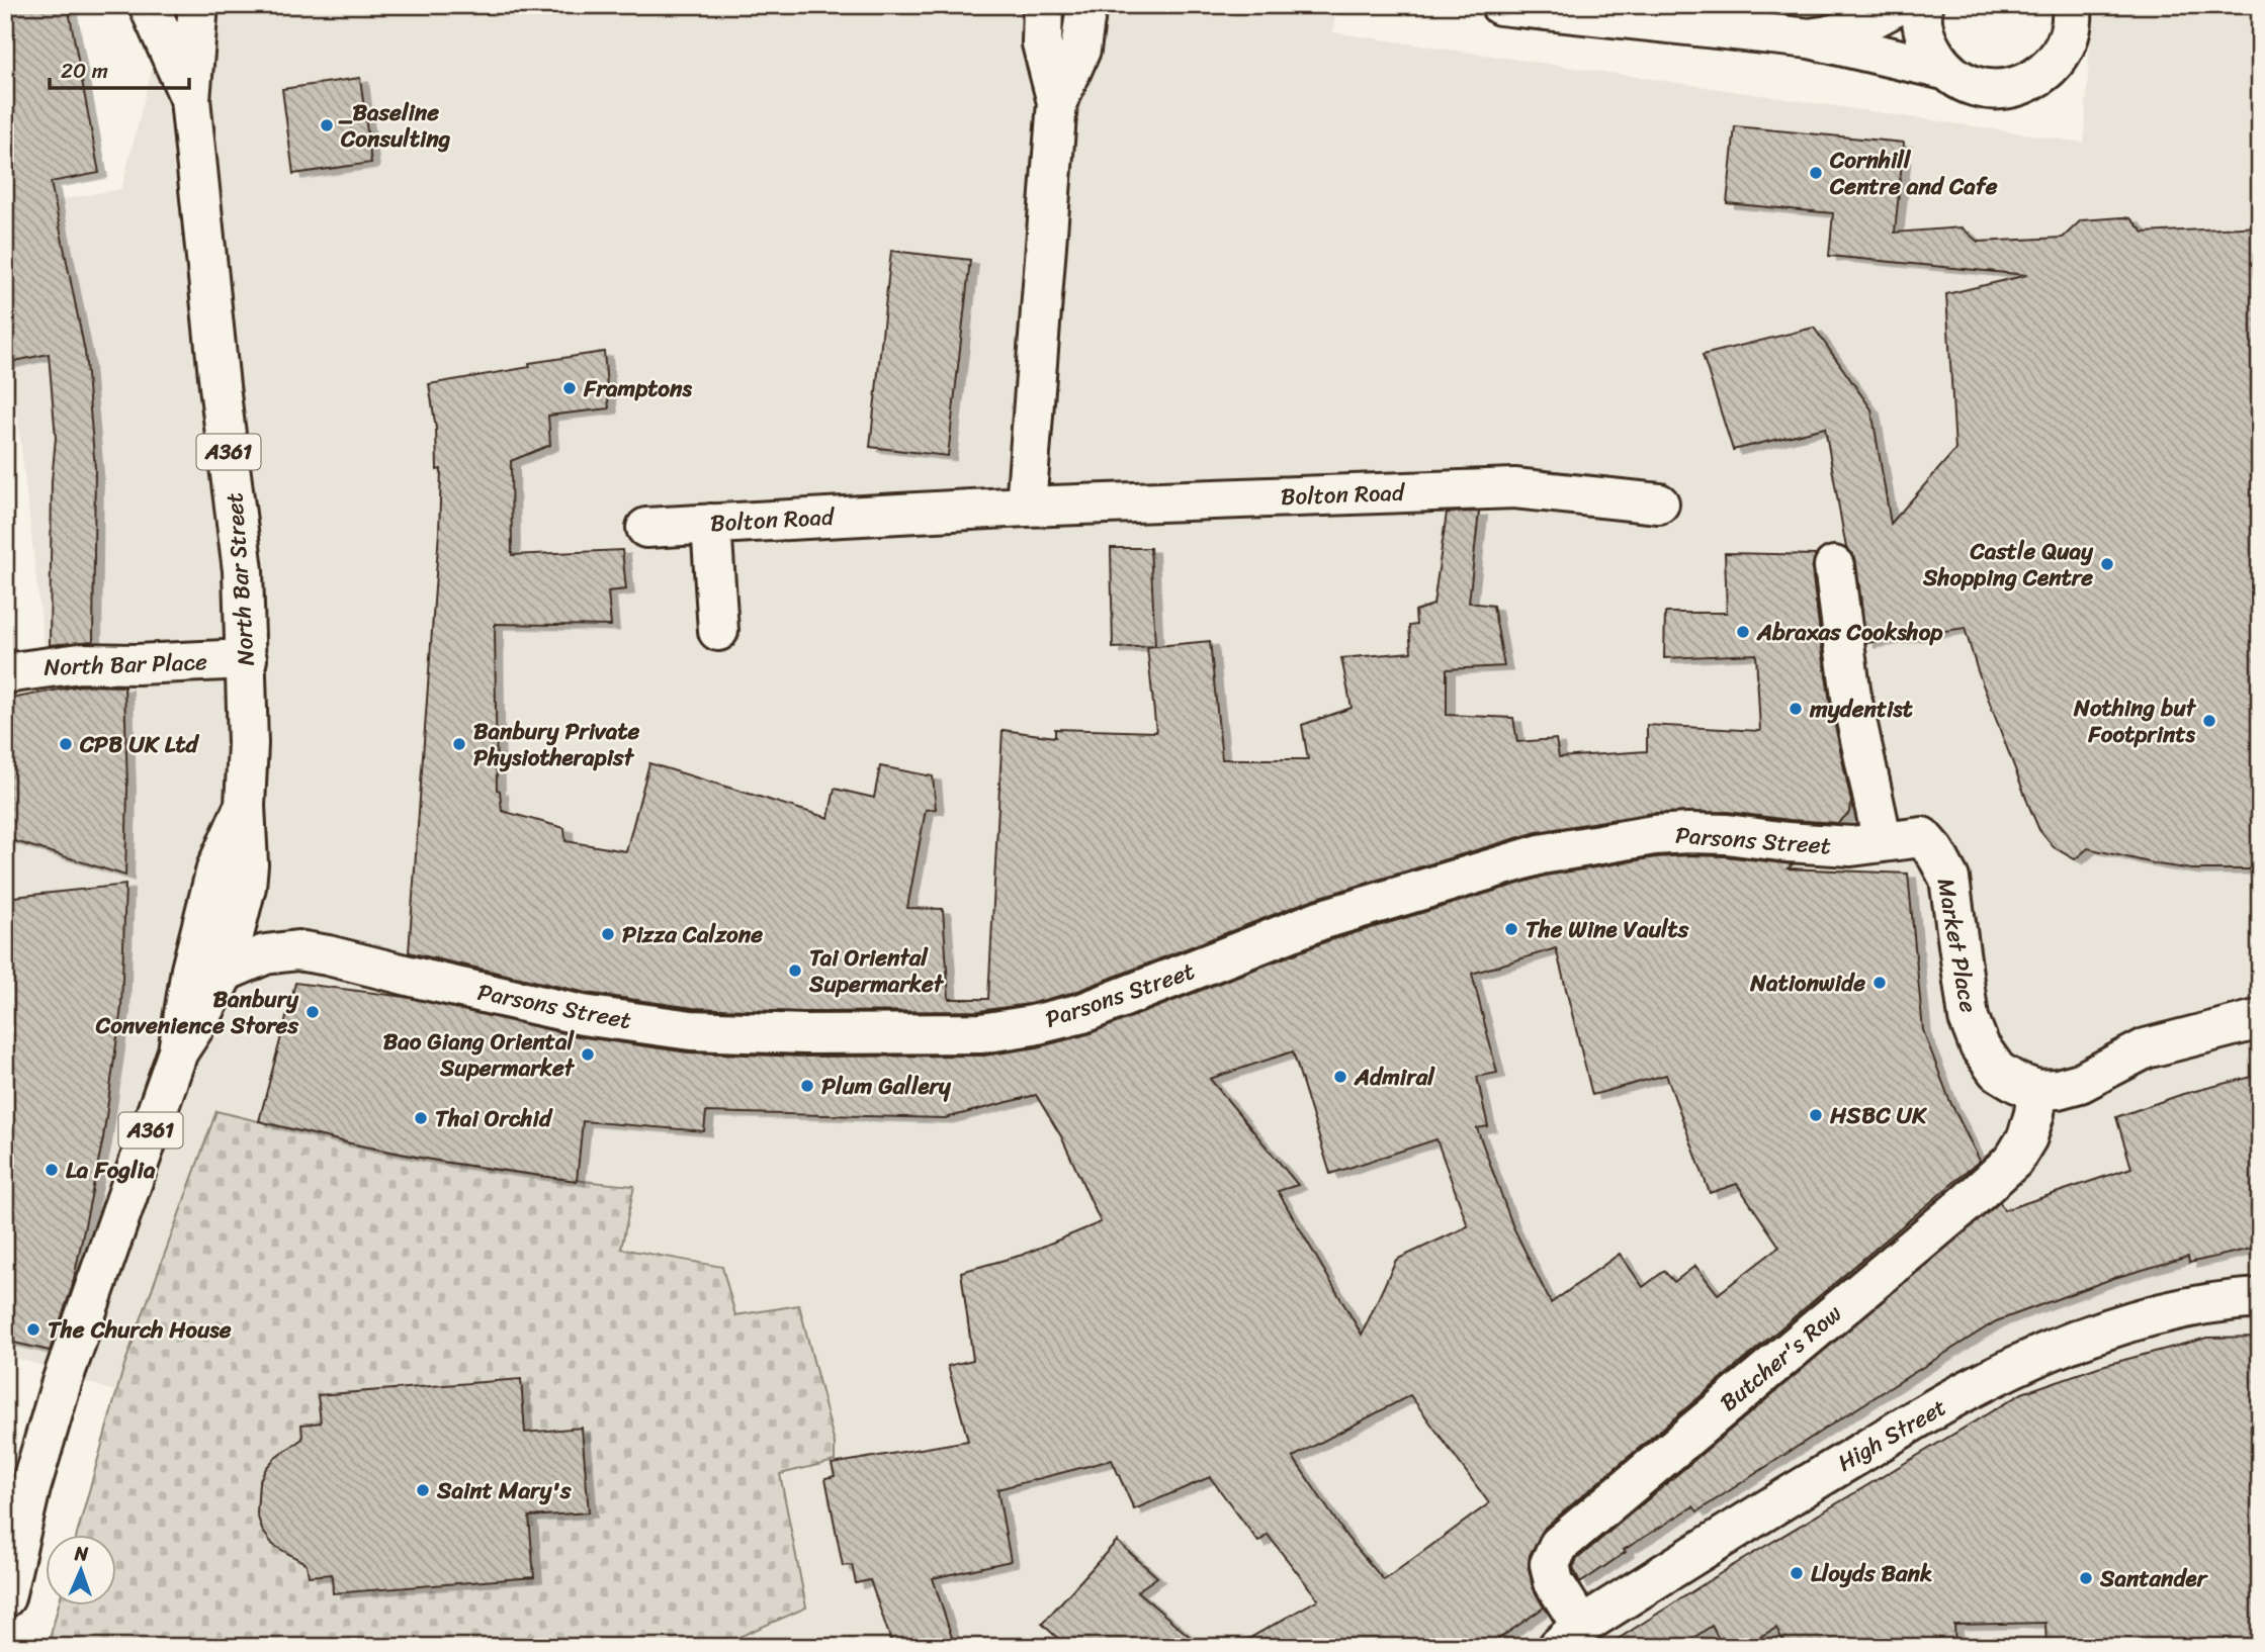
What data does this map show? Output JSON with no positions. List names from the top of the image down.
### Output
{
  "streets": {
    "street": [
      "A361",
      "Bolton Road",
      "North Bar Street",
      "North Bar Place",
      "Parsons Street",
      "Market Place",
      "Butcher's Row",
      "High Street"
    ]
  },
  "crossings": [
    ["North Bar Street", "North Bar Place"],
    ["North Bar Street", "Parsons Street"],
    ["Parsons Street", "Market Place"],
    ["Market Place", "Butcher's Row"],
    ["Butcher's Row", "High Street"]
  ],
  "places": [
    "_Baseline Consulting",
    "Cornhill Centre and Cafe",
    "Framptons",
    "Castle Quay Shopping Centre",
    "Abraxas Cookshop",
    "mydentist",
    "Nothing but Footprints",
    "CPB UK Ltd",
    "Banbury Private Physiotherapist",
    "The Wine Vaults",
    "Pizza Calzone",
    "Tai Oriental Supermarket",
    "Nationwide",
    "Banbury Convenience Stores",
    "Bao Giang Oriental Supermarket",
    "Admiral",
    "Plum Gallery",
    "HSBC UK",
    "Thai Orchid",
    "La Foglia",
    "The Church House",
    "Saint Mary's",
    "Lloyds Bank",
    "Santander"
  ],
  "scale_bar": "20 m",
  "north": "top"
}
